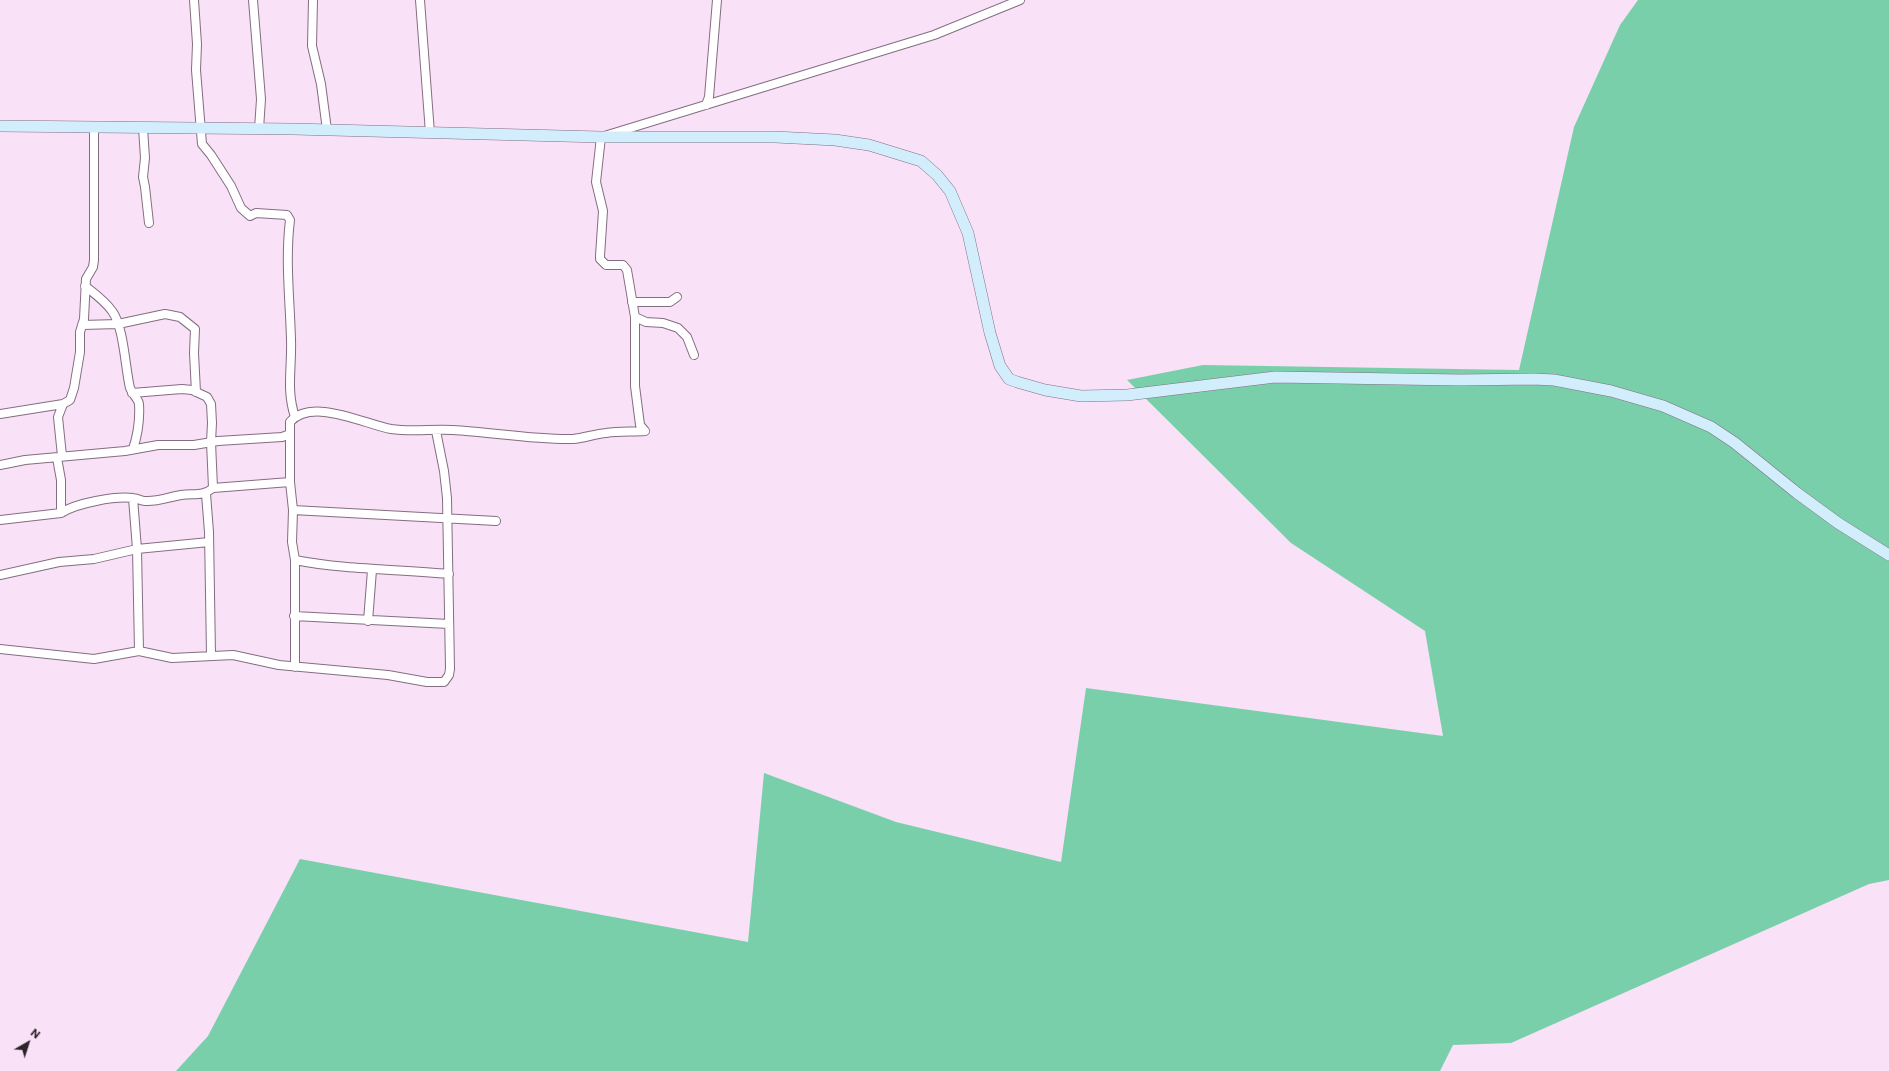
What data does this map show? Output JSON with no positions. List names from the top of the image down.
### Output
{
  "north": "top right"
}
